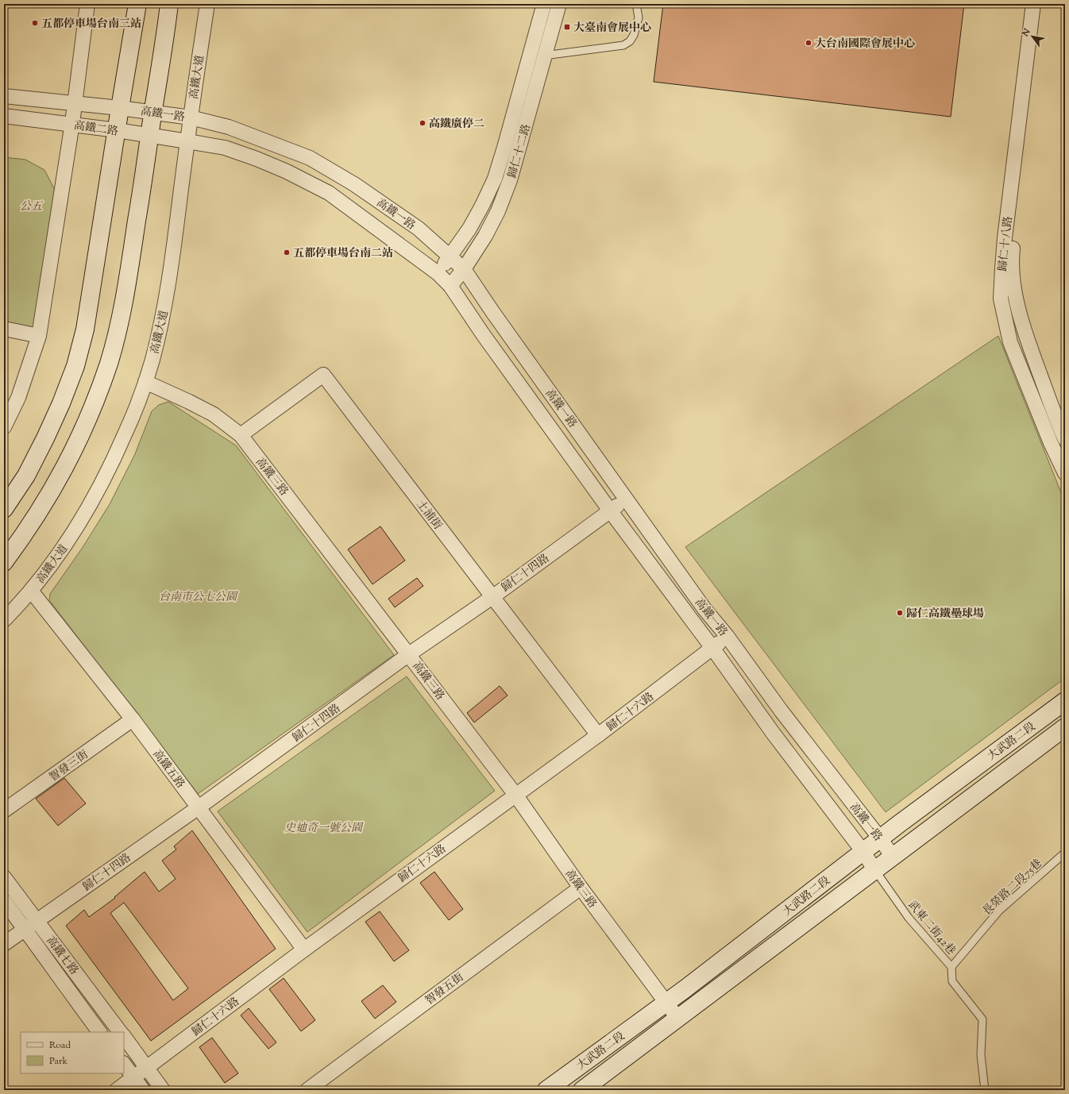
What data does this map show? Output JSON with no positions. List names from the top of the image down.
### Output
{
  "streets": {
    "street": [
      "高鐵大道",
      "高鐵一路",
      "高鐵二路",
      "歸仁十二路",
      "歸仁十八路",
      "高鐵三路",
      "土浦街",
      "歸仁十四路",
      "歸仁十六路",
      "大武路二段",
      "智發三街",
      "高鐵五路",
      "高鐵七路",
      "智發五街"
    ],
    "lane": ["長榮路二段75巷", "武東二街42巷"]
  },
  "crossings": [
    ["高鐵大道", "高鐵一路"],
    ["高鐵大道", "高鐵二路"],
    ["高鐵大道", "高鐵三路"],
    ["高鐵大道", "高鐵五路"],
    ["高鐵一路", "高鐵二路"],
    ["高鐵一路", "歸仁十二路"],
    ["高鐵一路", "歸仁十四路"],
    ["高鐵一路", "歸仁十六路"],
    ["高鐵一路", "大武路二段"],
    ["高鐵一路", "武東二街42巷"],
    ["高鐵三路", "土浦街"],
    ["高鐵三路", "歸仁十四路"],
    ["高鐵三路", "歸仁十六路"],
    ["高鐵三路", "大武路二段"],
    ["高鐵三路", "智發五街"],
    ["土浦街", "歸仁十四路"],
    ["土浦街", "歸仁十六路"],
    ["歸仁十四路", "高鐵五路"],
    ["歸仁十四路", "高鐵七路"],
    ["歸仁十六路", "高鐵五路"],
    ["大武路二段", "武東二街42巷"],
    ["智發三街", "高鐵五路"],
    ["長榮路二段75巷", "武東二街42巷"]
  ],
  "parks": ["公五", "台南市公七公園", "史迪奇一號公園"],
  "places": {
    "other": [
      "五都停車場台南三站",
      "大台南國際會展中心",
      "高鐵廣停二",
      "五都停車場台南二站",
      "歸仁高鐵壘球場"
    ],
    "transit": ["大臺南會展中心"]
  },
  "legend": ["Road", "Park"],
  "north": "top left"
}
